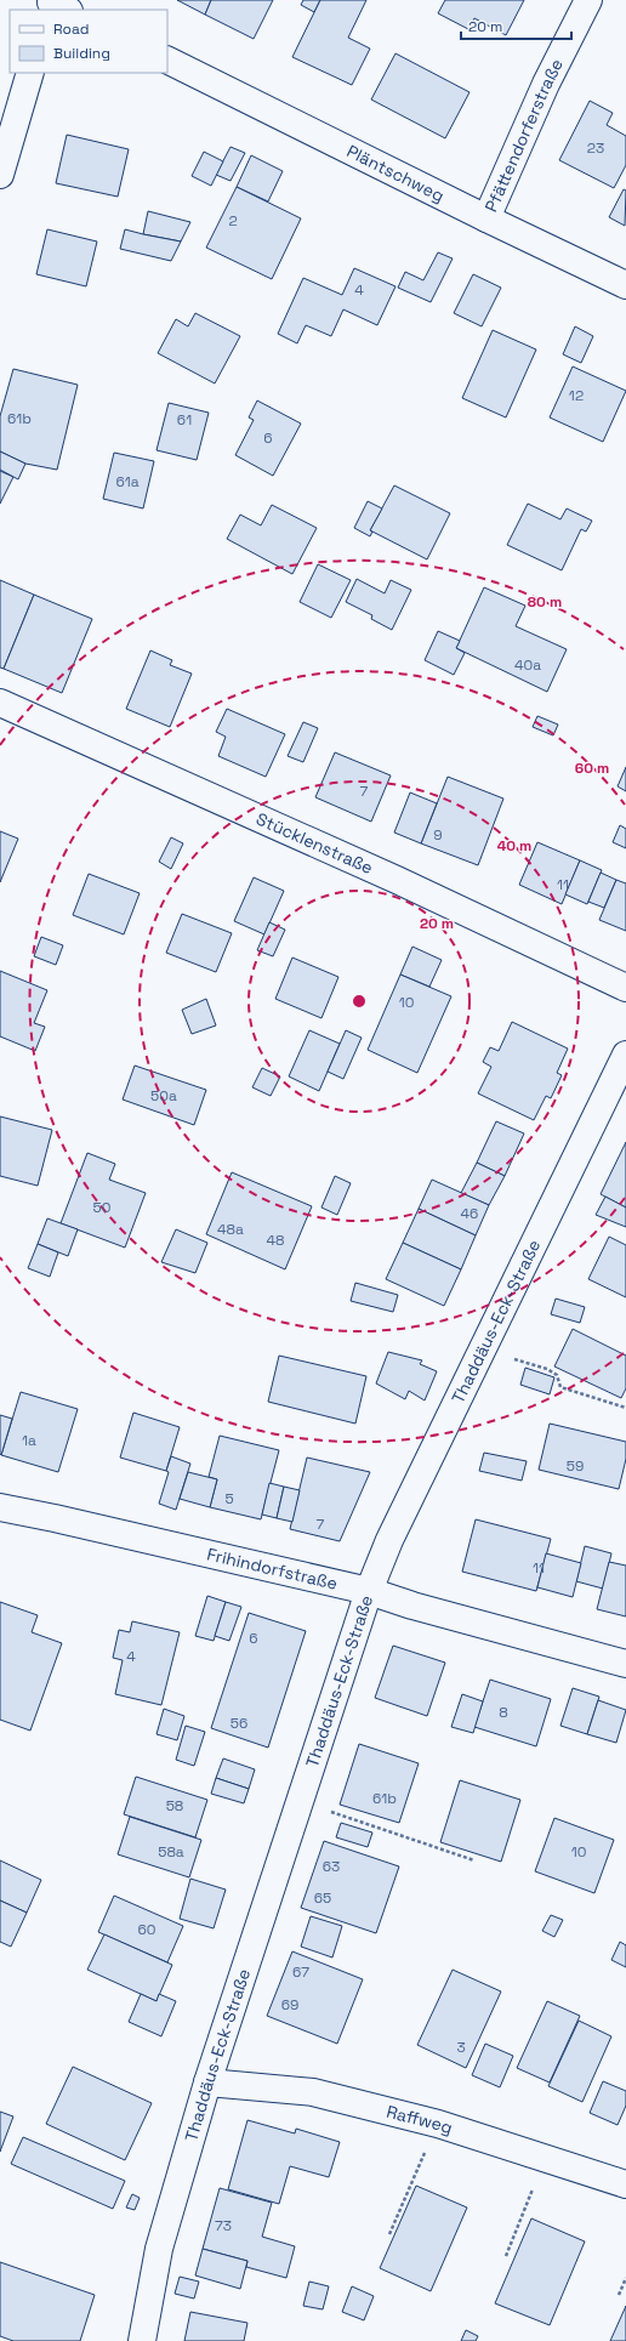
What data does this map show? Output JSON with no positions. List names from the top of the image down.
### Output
{
  "streets": {
    "street": [
      "Pfättendorferstraße",
      "Pläntschweg",
      "Stücklenstraße",
      "Thaddäus-Eck-Straße",
      "Frihindorfstraße",
      "Raffweg"
    ]
  },
  "crossings": [
    ["Pfättendorferstraße", "Pläntschweg"],
    ["Thaddäus-Eck-Straße", "Frihindorfstraße"],
    ["Thaddäus-Eck-Straße", "Raffweg"]
  ],
  "house_numbers": [
    "23",
    "2",
    "4",
    "12",
    "61b",
    "61",
    "6",
    "61a",
    "40a",
    "7",
    "9",
    "11",
    "10",
    "50a",
    "50",
    "46",
    "48a",
    "48",
    "1a",
    "59",
    "5",
    "7",
    "11",
    "6",
    "4",
    "8",
    "56",
    "61b",
    "58",
    "58a",
    "10",
    "63",
    "65",
    "60",
    "67",
    "69",
    "3",
    "73"
  ],
  "legend": ["Road", "Building"],
  "scale_bar": "20 m",
  "rings": [
    "80 m",
    "60 m",
    "40 m",
    "20 m"
  ]
}
